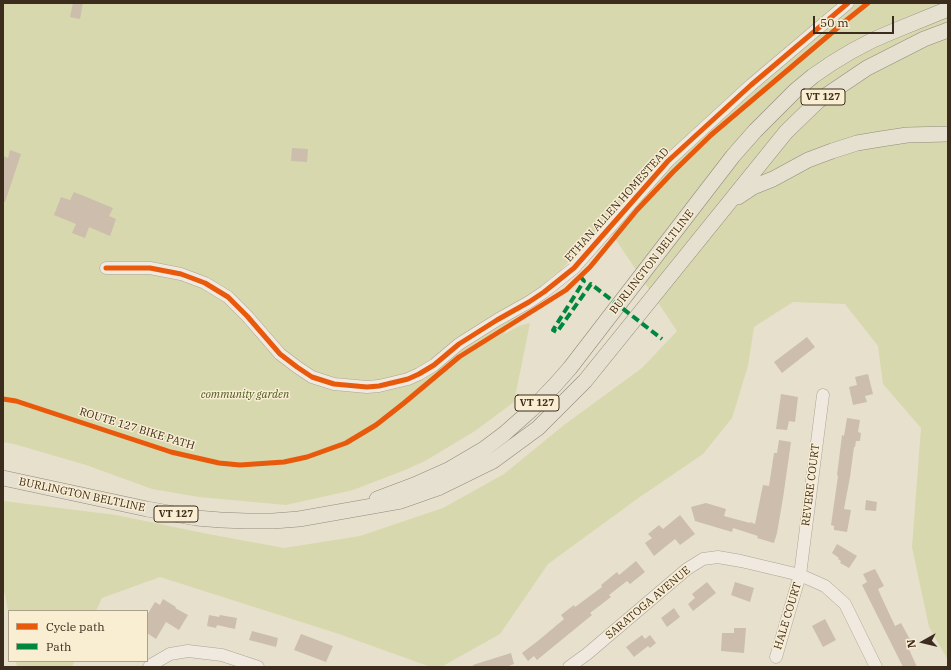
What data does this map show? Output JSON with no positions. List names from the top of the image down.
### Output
{
  "streets": {
    "main road": ["VT 127", "BURLINGTON BELTLINE"],
    "street": [
      "ETHAN ALLEN HOMESTEAD",
      "REVERE COURT",
      "SARATOGA AVENUE",
      "HALE COURT"
    ],
    "cycle path": ["ROUTE 127 BIKE PATH"]
  },
  "crossings": [
    ["REVERE COURT", "SARATOGA AVENUE"],
    ["REVERE COURT", "HALE COURT"],
    ["SARATOGA AVENUE", "HALE COURT"]
  ],
  "parks": ["community garden"],
  "legend": ["Cycle path", "Path"],
  "scale_bar": "50 m",
  "north": "left"
}
